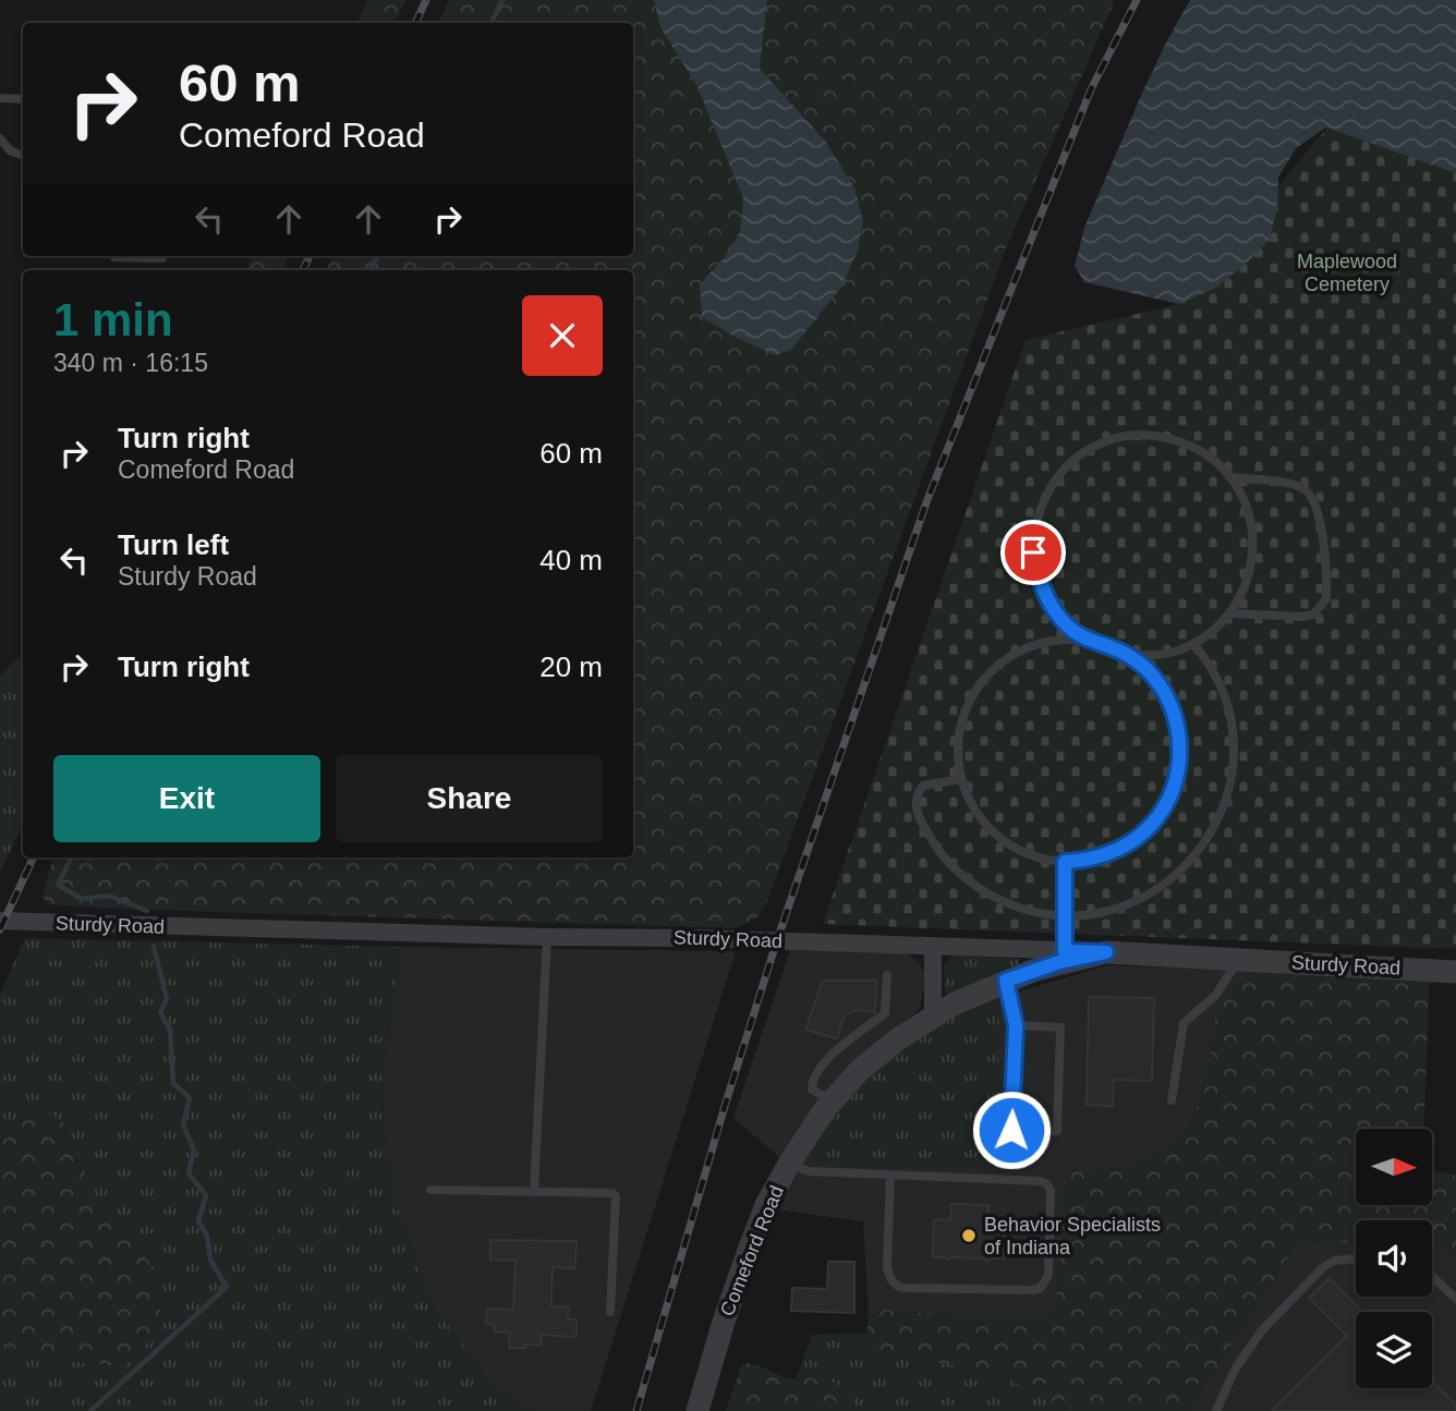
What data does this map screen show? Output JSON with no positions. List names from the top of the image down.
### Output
{
  "streets": {
    "street": ["Sturdy Road", "Comeford Road"]
  },
  "crossings": [
    ["Sturdy Road", "Comeford Road"]
  ],
  "parks": ["Maplewood Cemetery"],
  "places": ["Behavior Specialists of Indiana"],
  "north": "right",
  "page": {
    "turn": ["60 m", "Comeford Road"],
    "heading": ["1 min", "340 m · 16:15"],
    "list": [
      {
        "name": "Turn right",
        "note": "Comeford Road",
        "value": "60 m"
      },
      {
        "name": "Turn left",
        "note": "Sturdy Road",
        "value": "40 m"
      },
      {
        "name": "Turn right",
        "value": "20 m"
      }
    ],
    "buttons": ["Exit", "Share"]
  }
}
